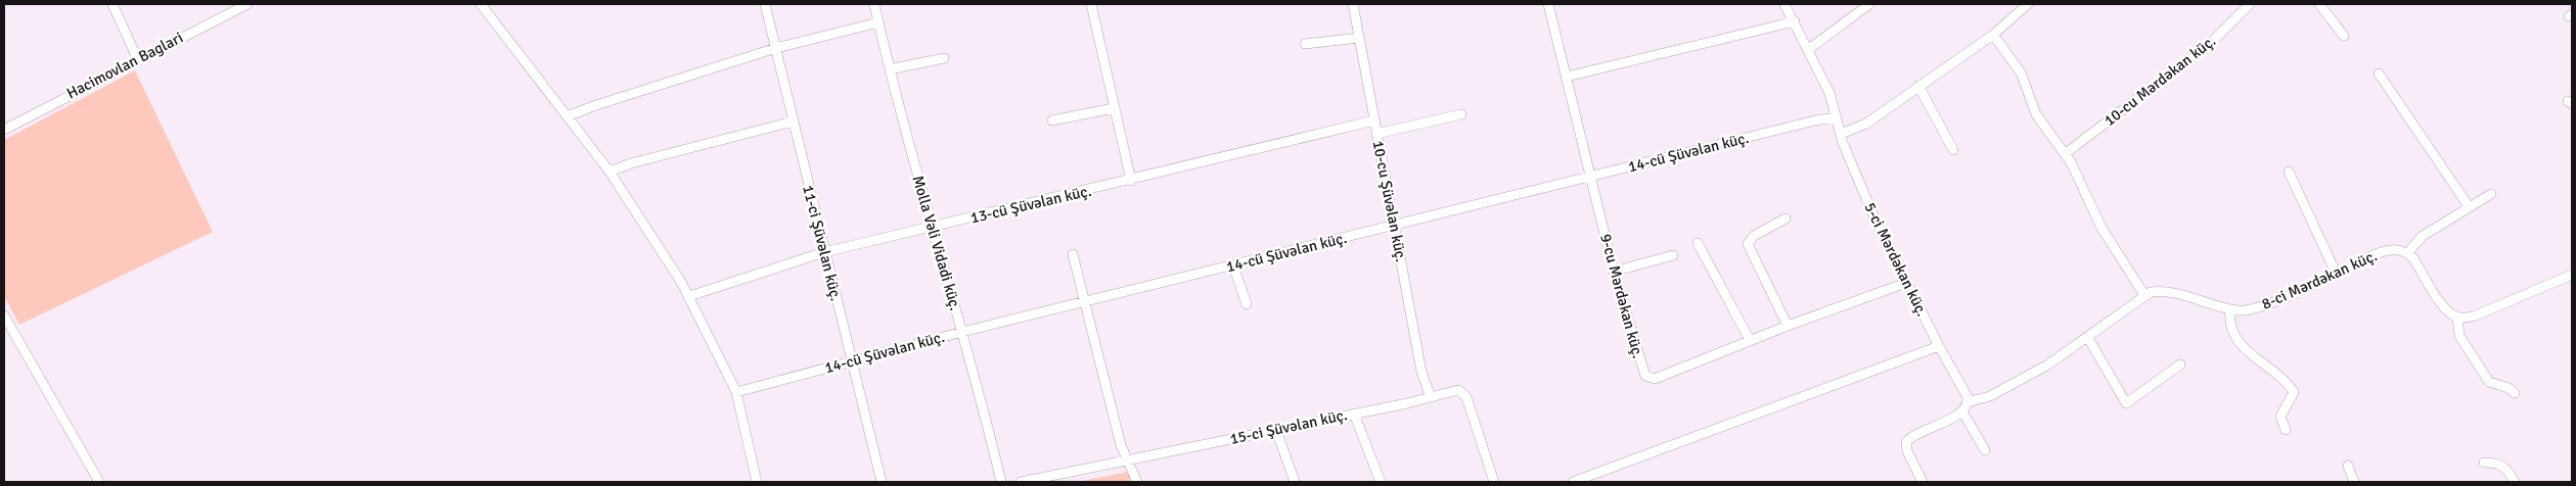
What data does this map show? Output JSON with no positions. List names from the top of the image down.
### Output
{
  "streets": {
    "street": [
      "Hacimovlan Baglari",
      "10-cu Mərdəkan küç.",
      "14-cü Şüvəlan küç.",
      "10-cu Şüvəlan küç.",
      "13-cü Şüvəlan küç.",
      "11-ci Şüvəlan küç.",
      "Molla Vəli Vidadi küç.",
      "5-ci Mərdəkan küç.",
      "8-ci Mərdəkan küç.",
      "9-cu Mərdəkan küç.",
      "15-ci Şüvəlan küç."
    ]
  },
  "crossings": [
    ["14-cü Şüvəlan küç.", "10-cu Şüvəlan küç."],
    ["14-cü Şüvəlan küç.", "11-ci Şüvəlan küç."],
    ["14-cü Şüvəlan küç.", "Molla Vəli Vidadi küç."],
    ["14-cü Şüvəlan küç.", "5-ci Mərdəkan küç."],
    ["14-cü Şüvəlan küç.", "9-cu Mərdəkan küç."],
    ["10-cu Şüvəlan küç.", "13-cü Şüvəlan küç."],
    ["10-cu Şüvəlan küç.", "15-ci Şüvəlan küç."],
    ["13-cü Şüvəlan küç.", "11-ci Şüvəlan küç."],
    ["13-cü Şüvəlan küç.", "Molla Vəli Vidadi küç."],
    ["5-ci Mərdəkan küç.", "9-cu Mərdəkan küç."]
  ]
}
